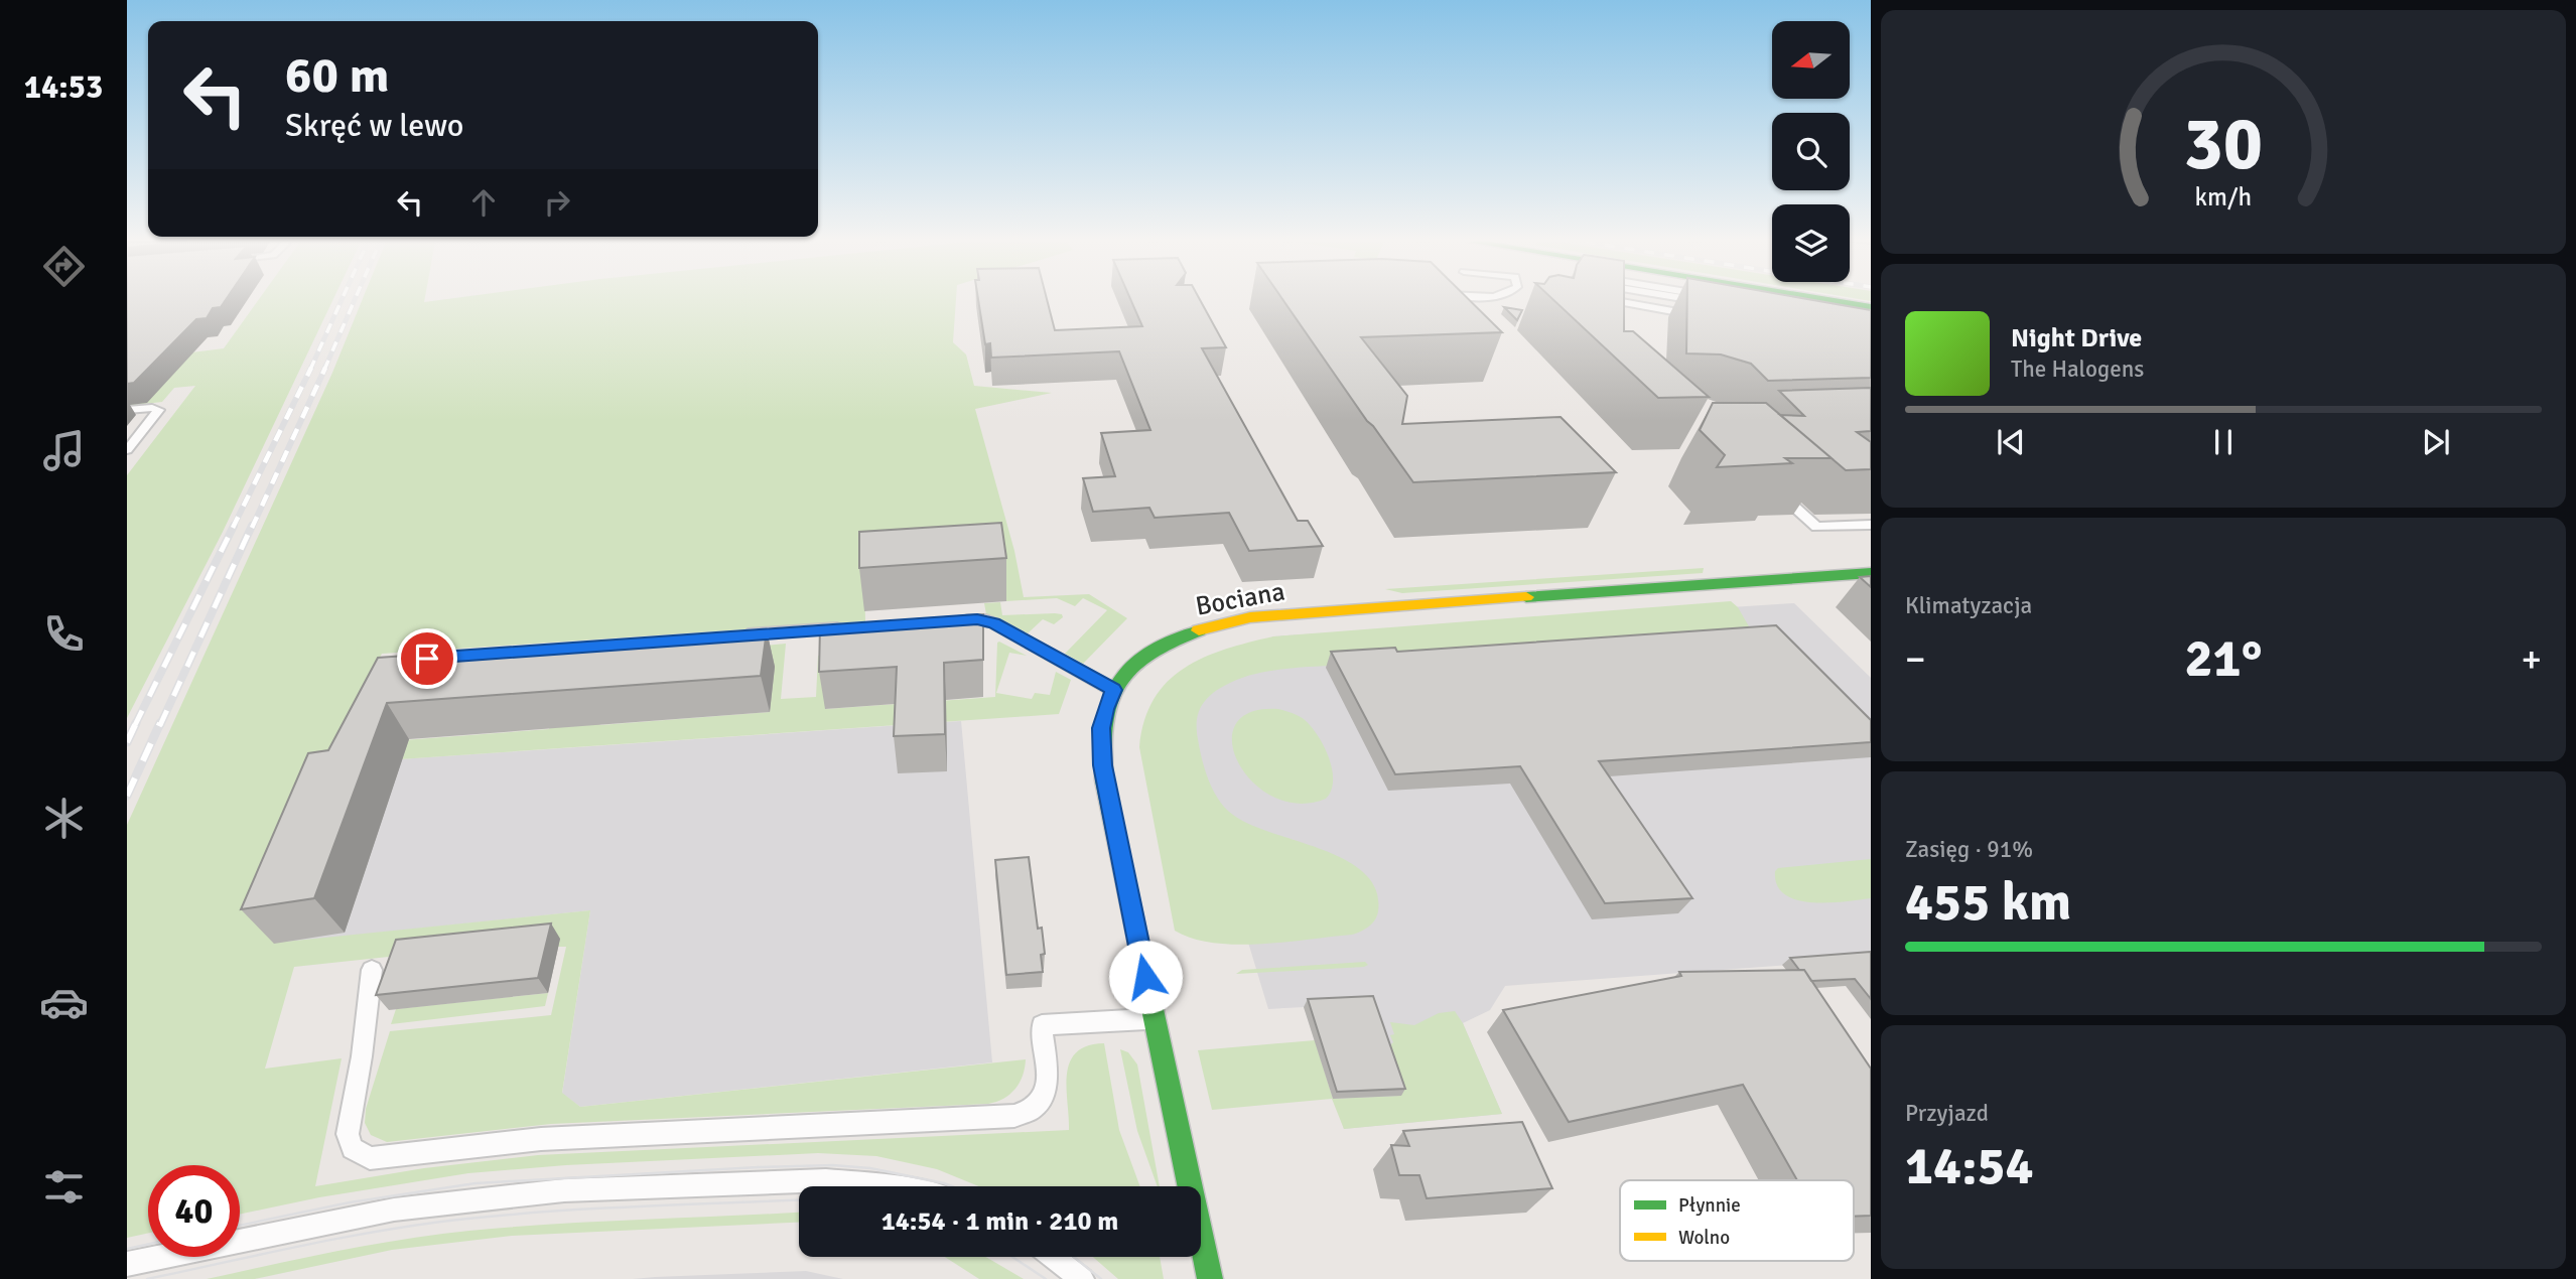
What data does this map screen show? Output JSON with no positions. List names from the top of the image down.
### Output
{
  "streets": {
    "street": ["Bociana"]
  },
  "legend": ["Płynnie", "Wolno"],
  "north": "left",
  "page": {
    "tabs": "14:53",
    "turn": ["60 m", "Skręć w lewo"],
    "song": ["Night Drive", "The Halogens"],
    "tile": [
      "Klimatyzacja",
      ["Zasięg · 91%", "455 km"],
      ["Przyjazd", "14:54"]
    ],
    "heat": ["−", "21°", "+"],
    "limit": "40",
    "trip": "14:54 · 1 min · 210 m",
    "gauge": ["30", "km/h"]
  }
}
